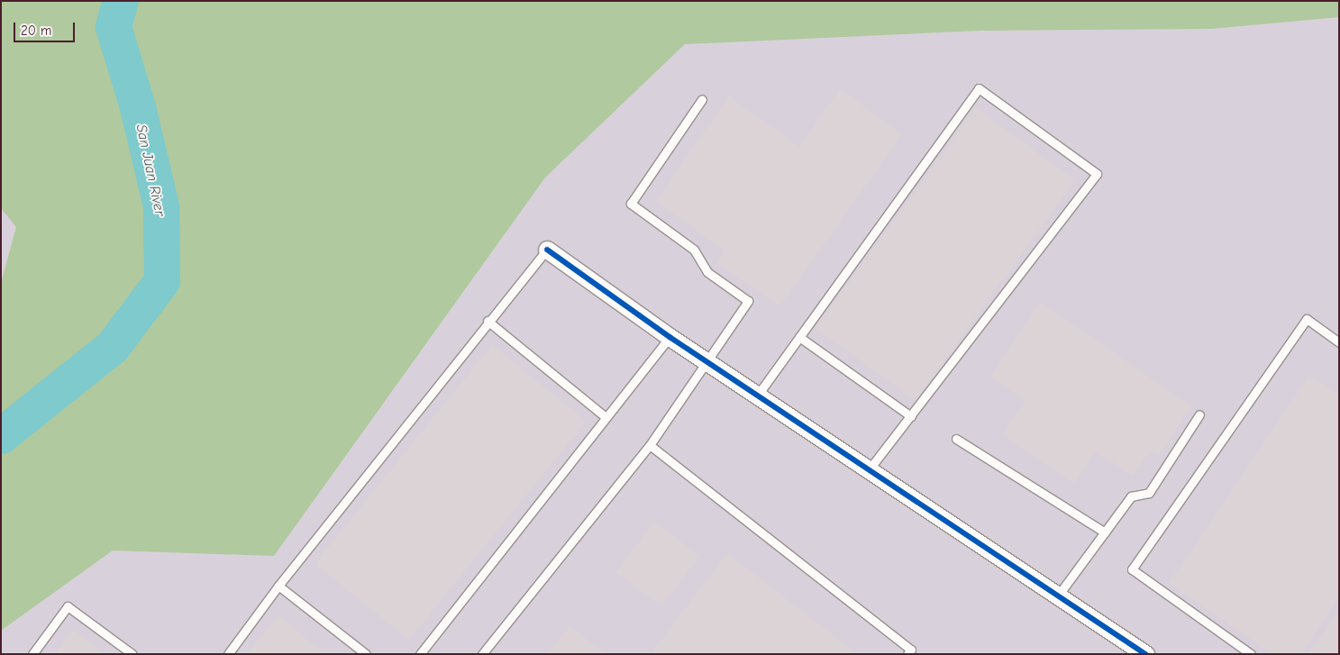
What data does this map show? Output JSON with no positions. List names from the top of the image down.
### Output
{
  "water": ["San Juan River"],
  "scale_bar": "20 m"
}
